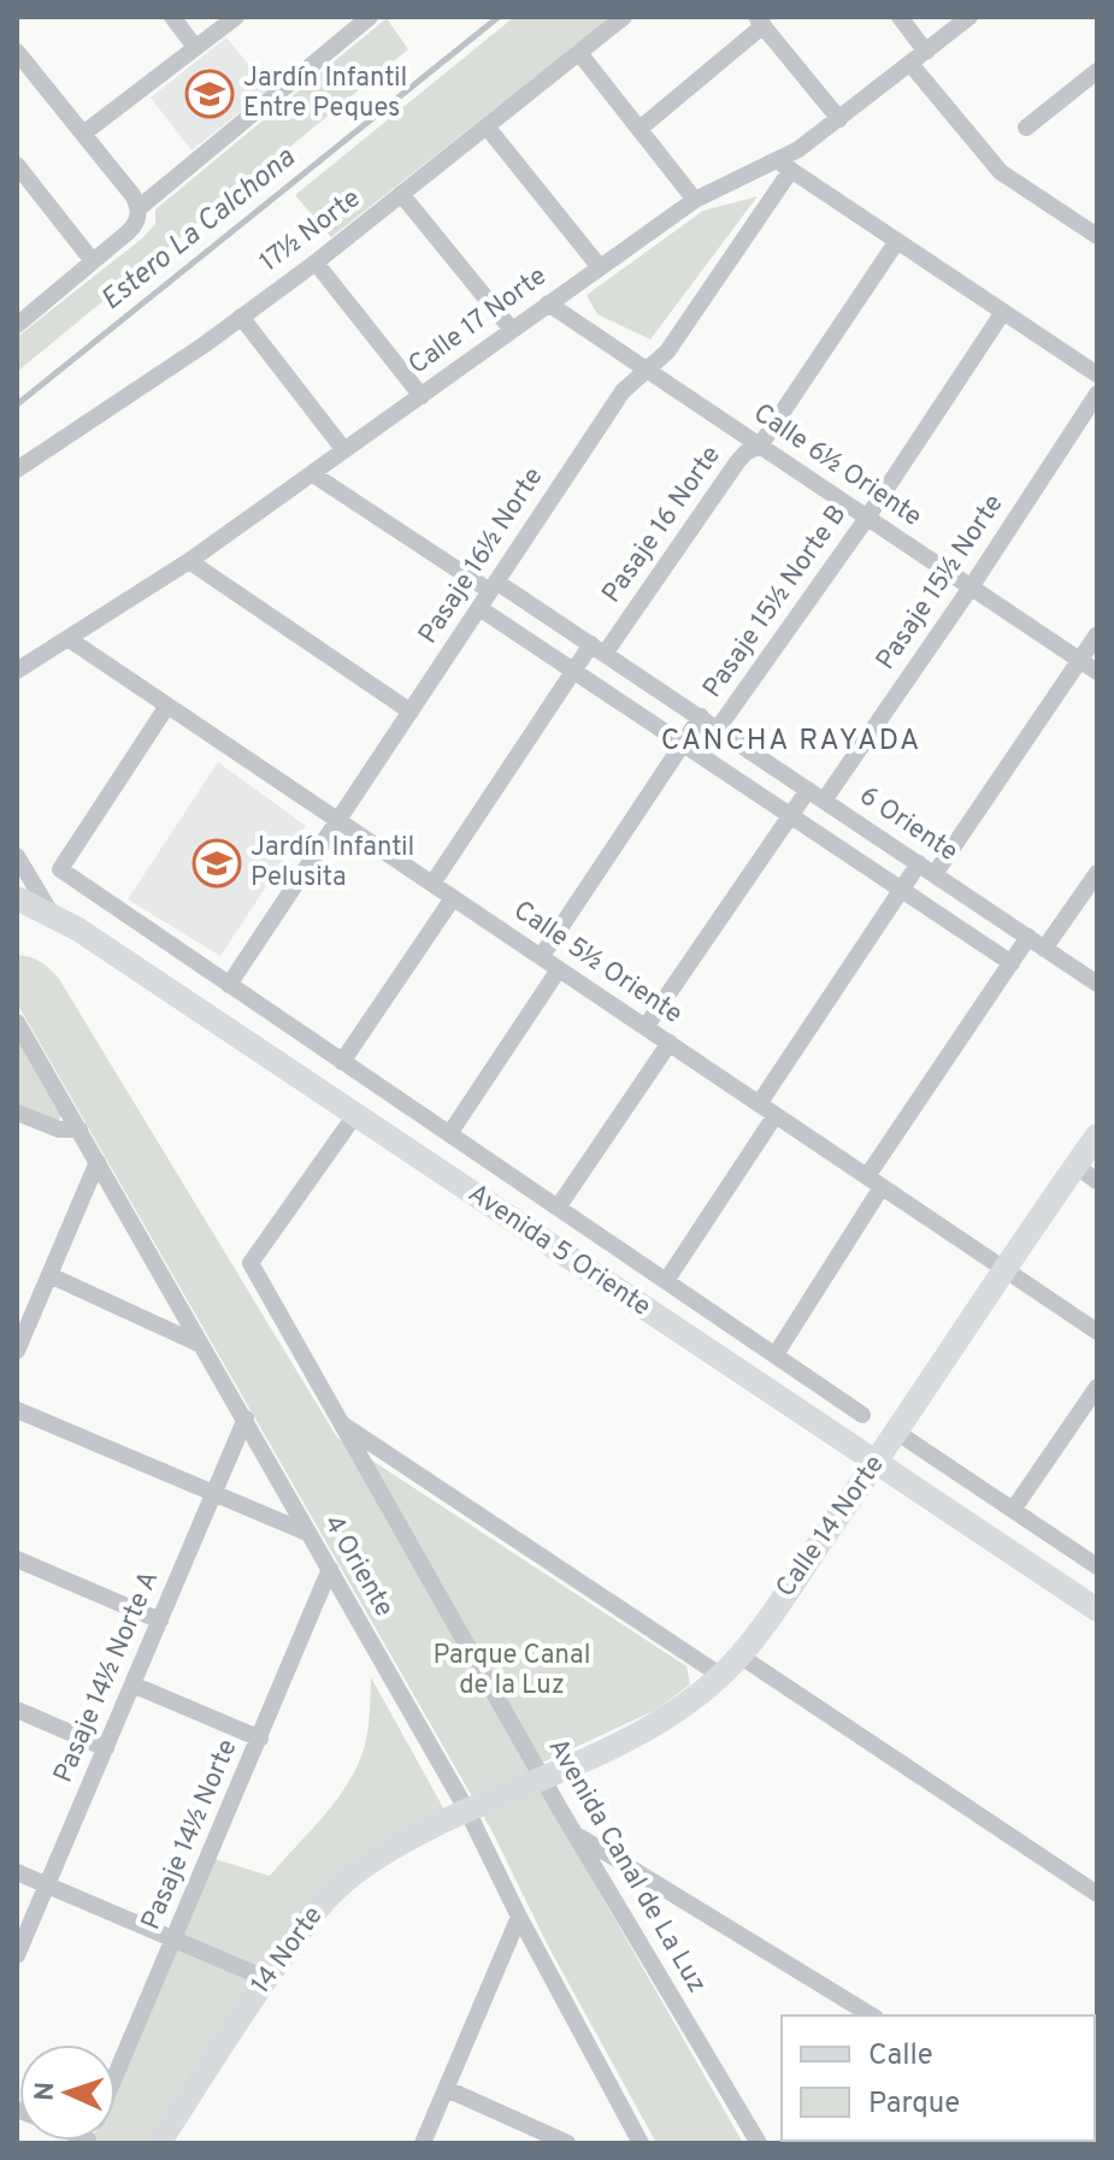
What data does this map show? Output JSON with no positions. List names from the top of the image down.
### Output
{
  "streets": {
    "street": [
      "17½ Norte",
      "Calle 17 Norte",
      "Calle 6½ Oriente",
      "Pasaje 16 Norte",
      "Pasaje 16½ Norte",
      "Pasaje 15½ Norte",
      "Pasaje 15½ Norte B",
      "6 Oriente",
      "Calle 5½ Oriente",
      "Avenida 5 Oriente",
      "Calle 14 Norte",
      "4 Oriente",
      "Pasaje 14½ Norte A",
      "Pasaje 14½ Norte",
      "Avenida Canal de La Luz",
      "14 Norte"
    ]
  },
  "crossings": [
    ["Calle 17 Norte", "Calle 6½ Oriente"],
    ["Calle 17 Norte", "Pasaje 16½ Norte"],
    ["Calle 17 Norte", "6 Oriente"],
    ["Calle 17 Norte", "Calle 5½ Oriente"],
    ["Calle 6½ Oriente", "Pasaje 16 Norte"],
    ["Calle 6½ Oriente", "Pasaje 16½ Norte"],
    ["Calle 6½ Oriente", "Pasaje 15½ Norte"],
    ["Calle 6½ Oriente", "Pasaje 15½ Norte B"],
    ["Pasaje 16 Norte", "6 Oriente"],
    ["Pasaje 16 Norte", "Calle 5½ Oriente"],
    ["Pasaje 16½ Norte", "6 Oriente"],
    ["Pasaje 16½ Norte", "Calle 5½ Oriente"],
    ["Pasaje 15½ Norte", "6 Oriente"],
    ["Pasaje 15½ Norte B", "6 Oriente"],
    ["Calle 5½ Oriente", "Calle 14 Norte"],
    ["Avenida 5 Oriente", "Calle 14 Norte"],
    ["Avenida 5 Oriente", "Avenida Canal de La Luz"],
    ["Calle 14 Norte", "4 Oriente"],
    ["Calle 14 Norte", "Avenida Canal de La Luz"],
    ["Calle 14 Norte", "14 Norte"],
    ["4 Oriente", "Pasaje 14½ Norte A"],
    ["4 Oriente", "Pasaje 14½ Norte"],
    ["4 Oriente", "14 Norte"]
  ],
  "districts": ["CANCHA RAYADA"],
  "water": ["Estero La Calchona"],
  "parks": ["Parque Canal de la Luz"],
  "places": {
    "school or university": ["Jardín Infantil Entre Peques", "Jardín Infantil Pelusita"]
  },
  "legend": ["Calle", "Parque"],
  "north": "left"
}
